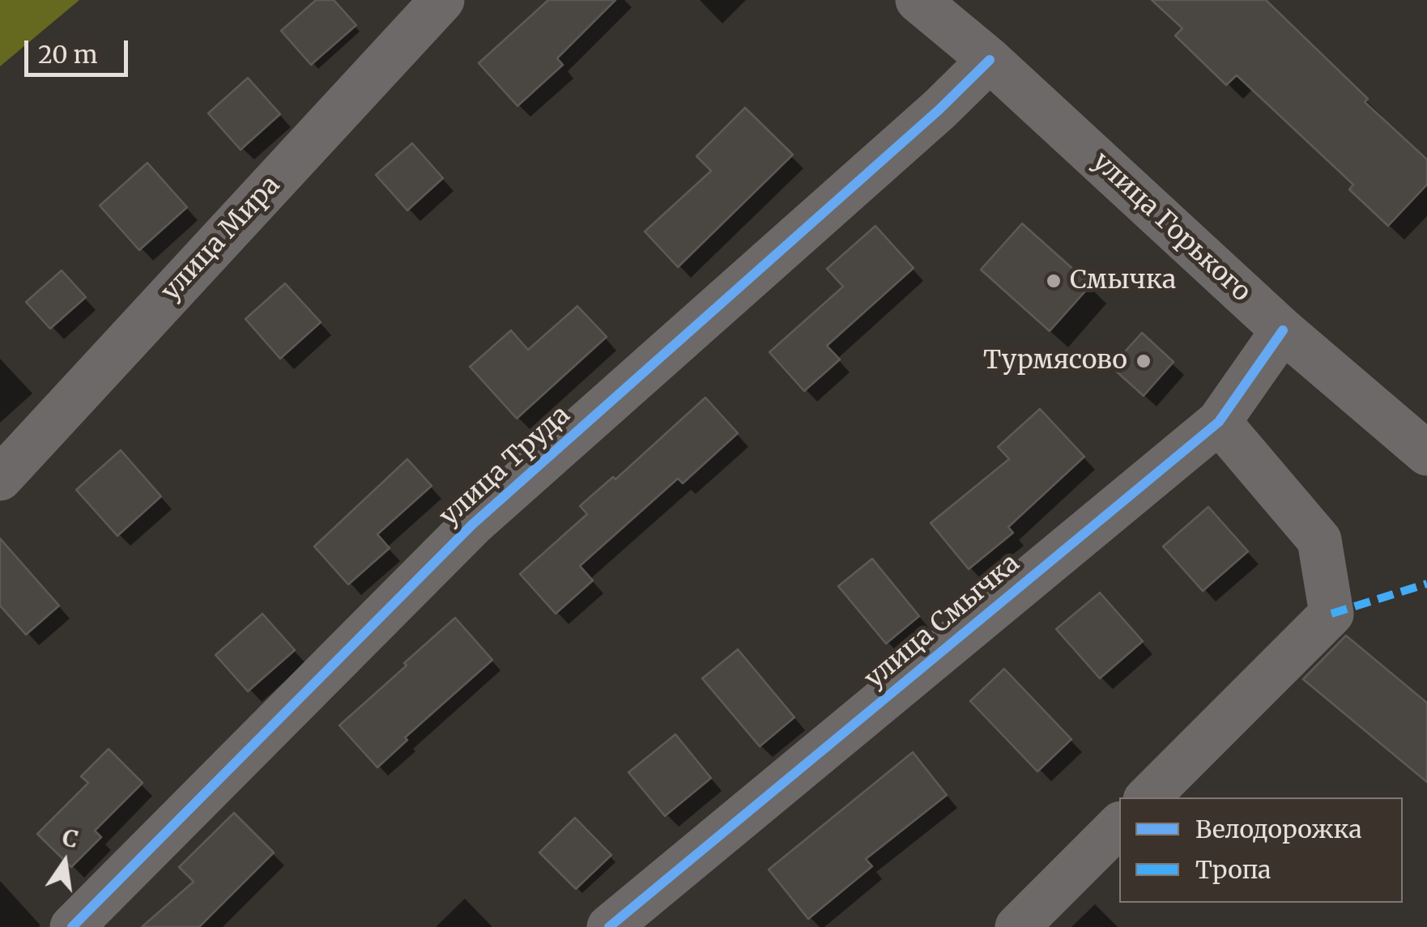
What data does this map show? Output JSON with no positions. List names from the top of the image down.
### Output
{
  "streets": {
    "main road": ["улица Горького"],
    "street": ["улица Мира", "улица Труда", "улица Смычка"]
  },
  "crossings": [
    ["улица Горького", "улица Труда"],
    ["улица Горького", "улица Смычка"]
  ],
  "places": ["Смычка", "Турмясово"],
  "legend": ["Велодорожка", "Тропа"],
  "scale_bar": "20 m",
  "north": "top"
}
